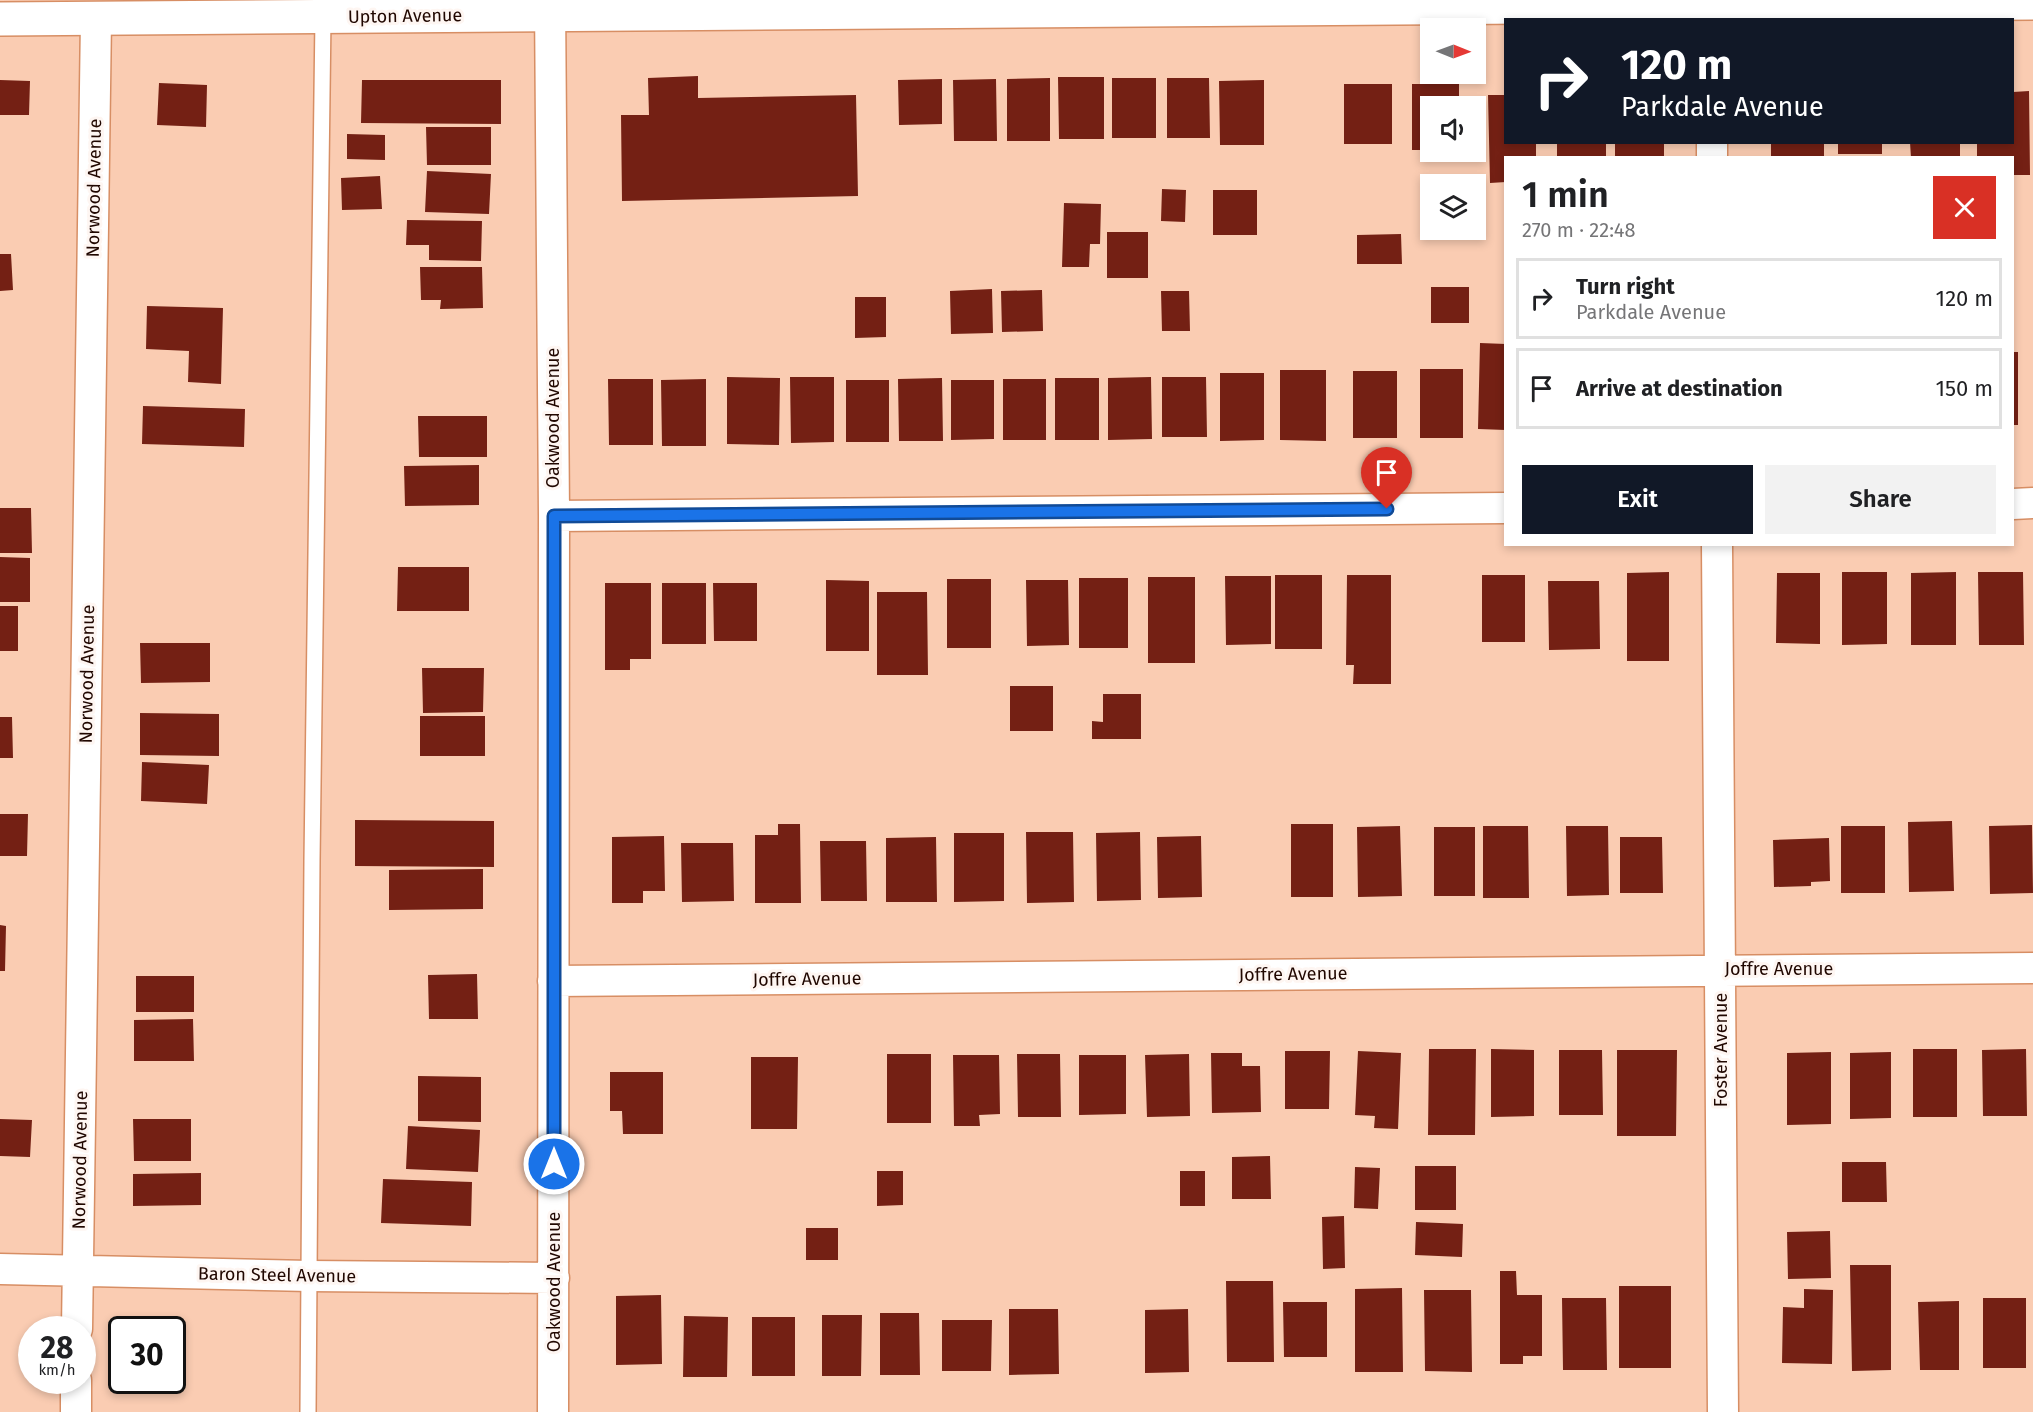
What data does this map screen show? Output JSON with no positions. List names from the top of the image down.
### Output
{
  "streets": {
    "street": [
      "Upton Avenue",
      "Norwood Avenue",
      "Oakwood Avenue",
      "Joffre Avenue",
      "Foster Avenue",
      "Baron Steel Avenue"
    ]
  },
  "crossings": [
    ["Upton Avenue", "Norwood Avenue"],
    ["Upton Avenue", "Oakwood Avenue"],
    ["Norwood Avenue", "Baron Steel Avenue"],
    ["Oakwood Avenue", "Joffre Avenue"],
    ["Oakwood Avenue", "Baron Steel Avenue"],
    ["Joffre Avenue", "Foster Avenue"]
  ],
  "north": "right",
  "page": {
    "turn": ["120 m", "Parkdale Avenue"],
    "heading": ["1 min", "270 m · 22:48"],
    "list": [
      {
        "name": "Turn right",
        "note": "Parkdale Avenue",
        "value": "120 m"
      },
      {
        "name": "Arrive at destination",
        "value": "150 m"
      }
    ],
    "buttons": ["Exit", "Share"],
    "speed": "28 km/h",
    "limit": "30"
  }
}
